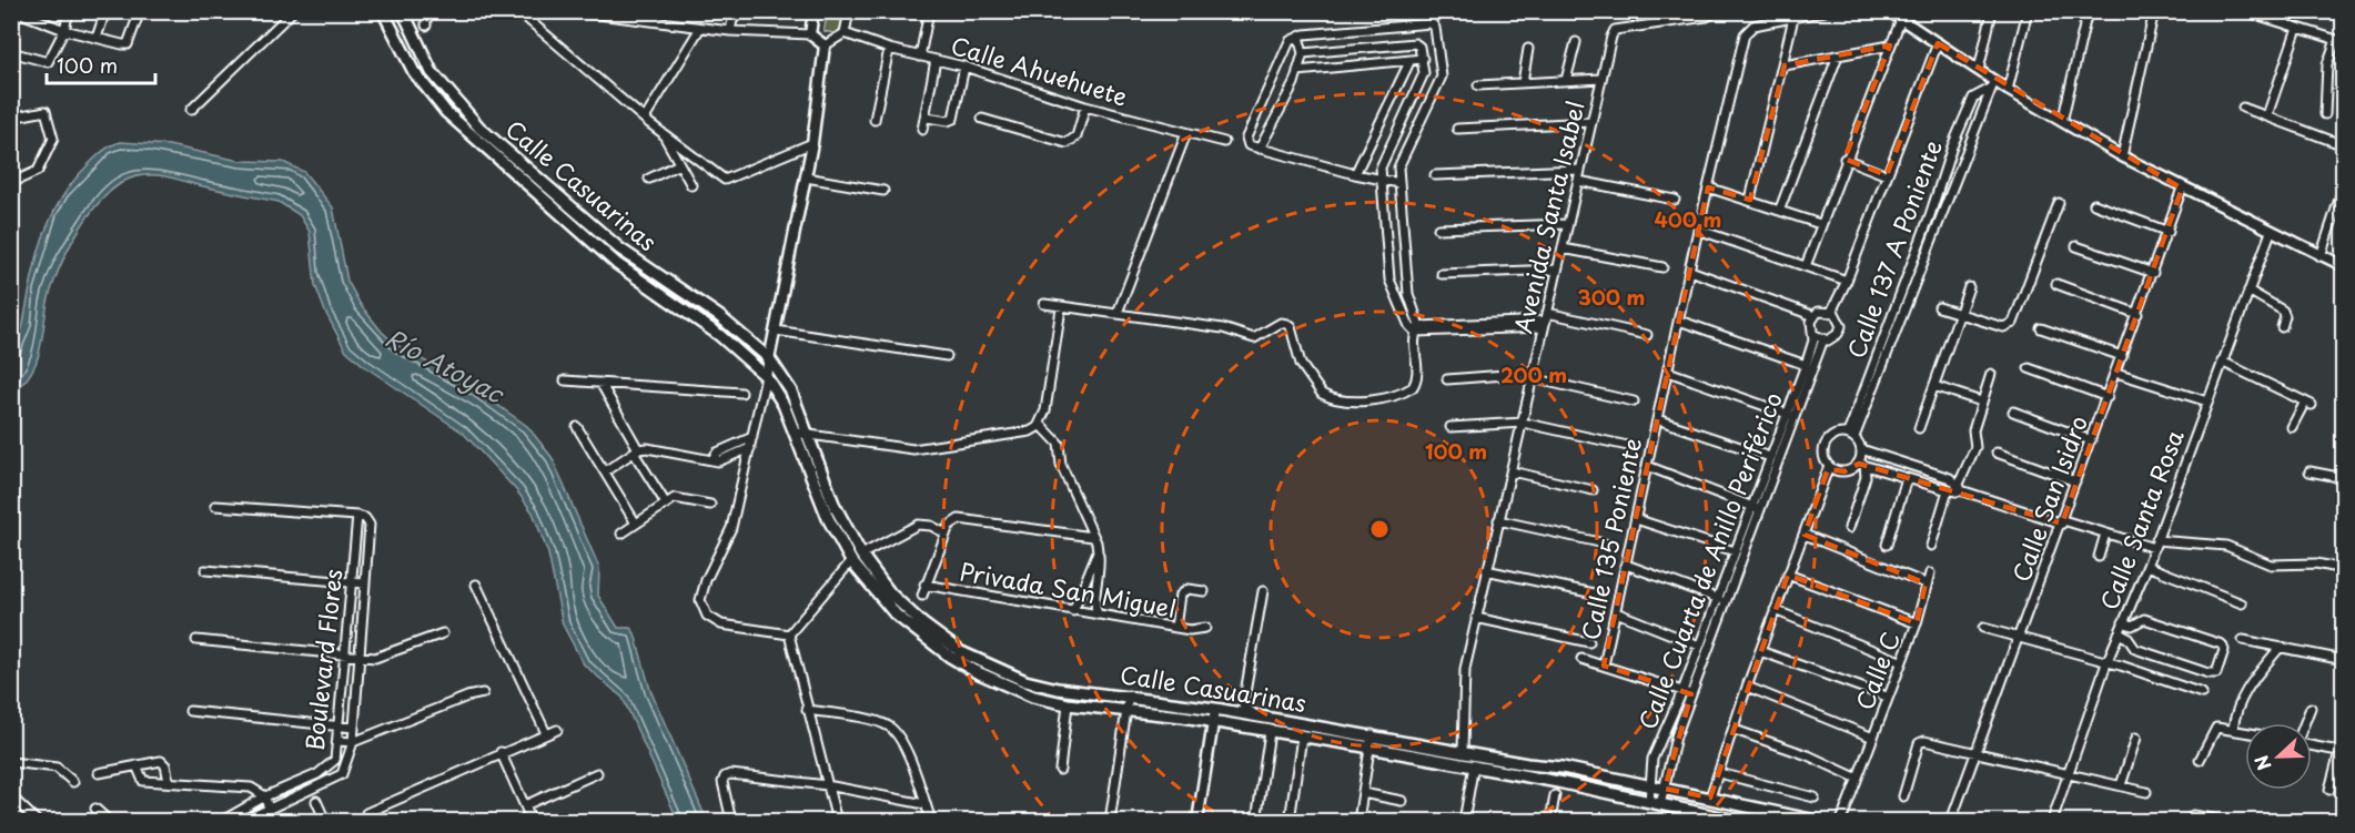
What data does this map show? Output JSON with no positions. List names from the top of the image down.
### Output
{
  "streets": {
    "main road": ["Calle Casuarinas"],
    "street": [
      "Calle Ahuehuete",
      "Avenida Santa Isabel",
      "Calle 137 A Poniente",
      "Calle San Isidro",
      "Calle Santa Rosa",
      "Calle 135 Poniente",
      "Calle Cuarta de Anillo Periférico",
      "Privada San Miguel",
      "Boulevard Flores",
      "Calle C"
    ]
  },
  "crossings": [
    ["Calle Casuarinas", "Avenida Santa Isabel"],
    ["Calle Casuarinas", "Calle Cuarta de Anillo Periférico"]
  ],
  "water": ["Río Atoyac"],
  "scale_bar": "100 m",
  "north": "left",
  "rings": [
    "400 m",
    "300 m",
    "200 m",
    "100 m"
  ]
}
